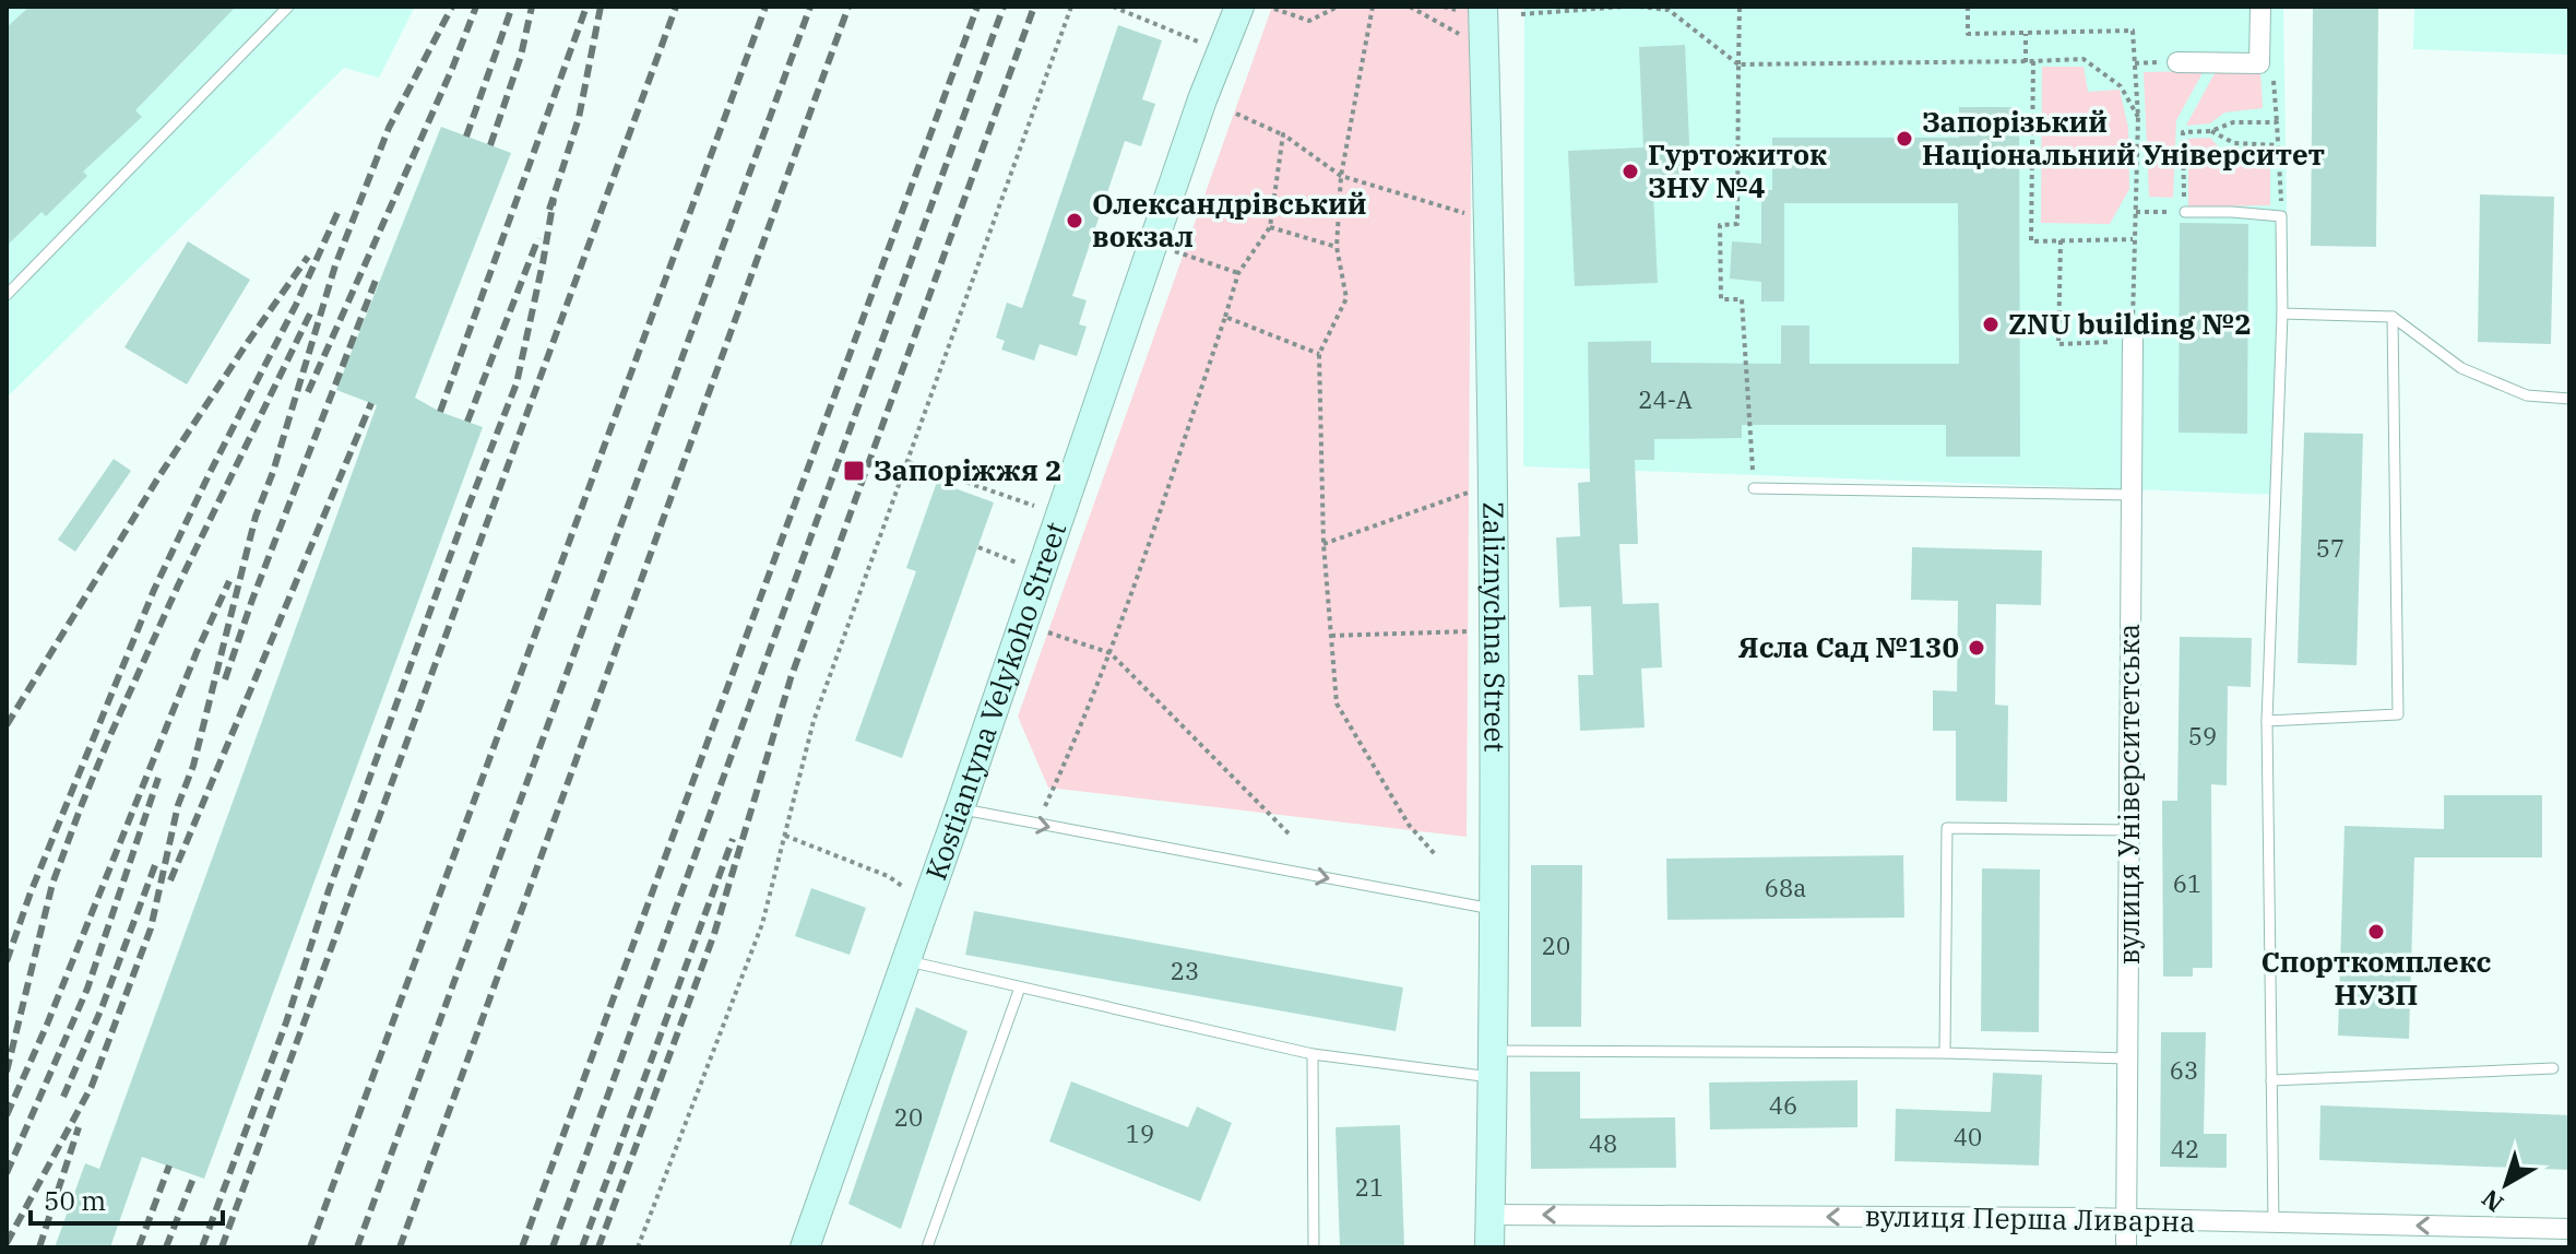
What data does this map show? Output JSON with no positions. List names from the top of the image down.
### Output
{
  "streets": {
    "street": [
      "Zaliznychna Street",
      "Kostiantyna Velykoho Street",
      "вулиця Університетська",
      "вулиця Перша Ливарна"
    ]
  },
  "crossings": [
    ["Zaliznychna Street", "вулиця Перша Ливарна"],
    ["вулиця Університетська", "вулиця Перша Ливарна"]
  ],
  "one_way": ["вулиця Перша Ливарна"],
  "places": {
    "other": [
      "Запорізький Національний Університет",
      "Гуртожиток ЗНУ №4",
      "Олександрівський вокзал",
      "ZNU building №2",
      "Ясла Сад №130",
      "Спорткомплекс НУЗП"
    ],
    "transit": ["Запоріжжя 2"]
  },
  "house_numbers": [
    "24-А",
    "57",
    "59",
    "61",
    "68а",
    "20",
    "23",
    "63",
    "46",
    "20",
    "19",
    "40",
    "48",
    "42",
    "21"
  ],
  "scale_bar": "50 m",
  "north": "bottom left"
}
